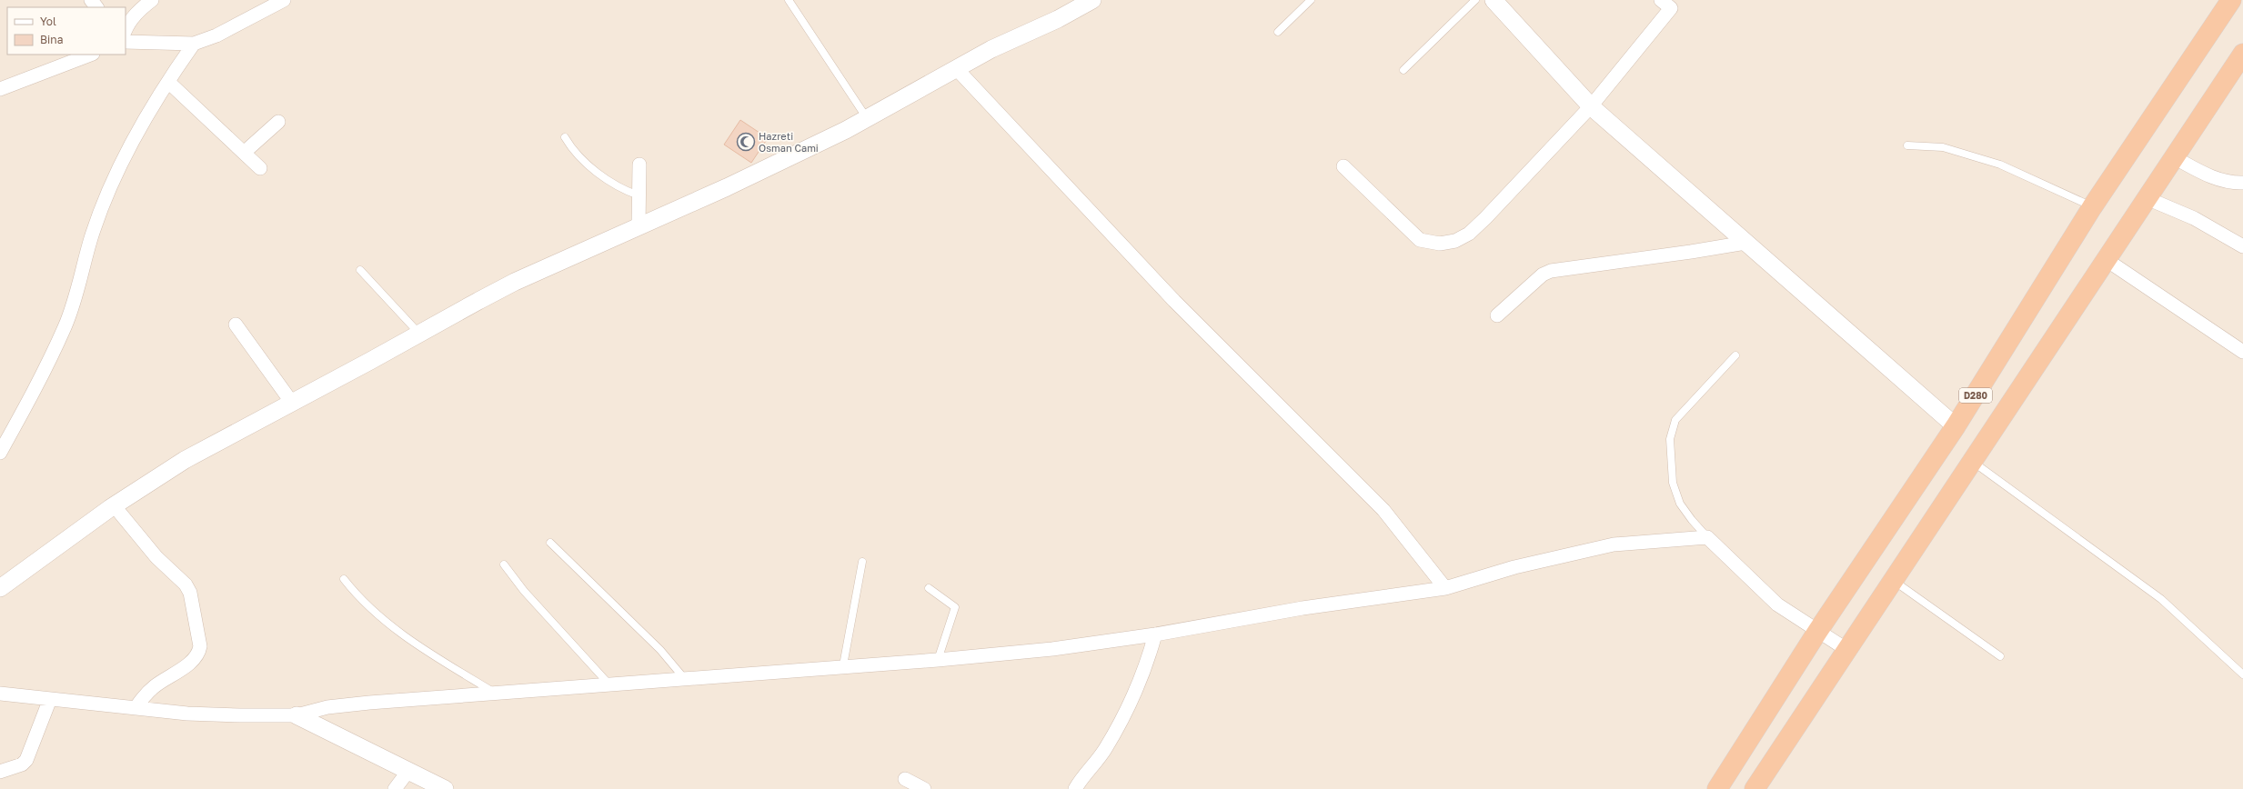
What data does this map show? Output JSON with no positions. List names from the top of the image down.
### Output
{
  "streets": {
    "highway": ["D280"]
  },
  "places": {
    "mosque": ["Hazreti Osman Cami"]
  },
  "legend": ["Yol", "Bina"]
}
